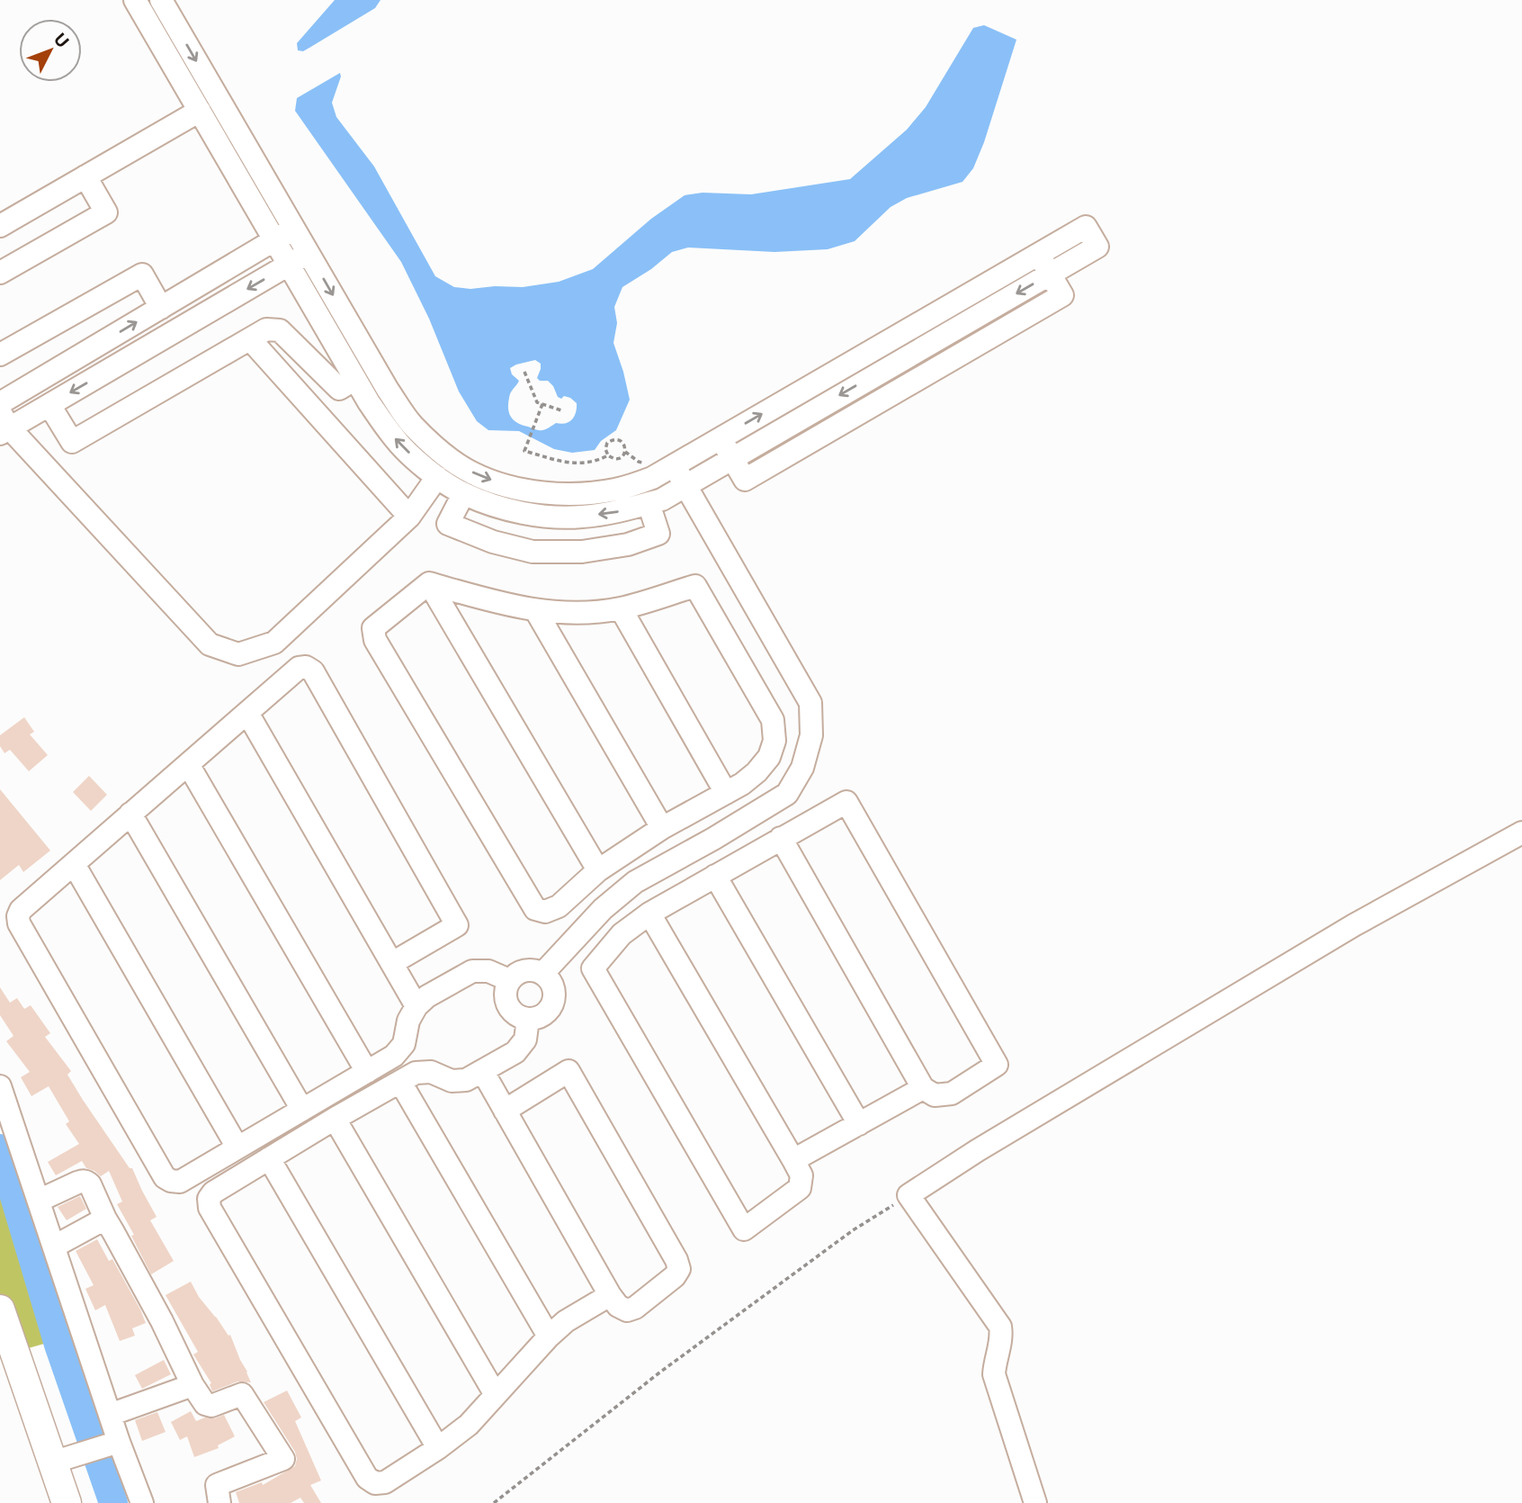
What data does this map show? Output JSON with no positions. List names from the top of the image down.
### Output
{
  "north": "top right"
}
